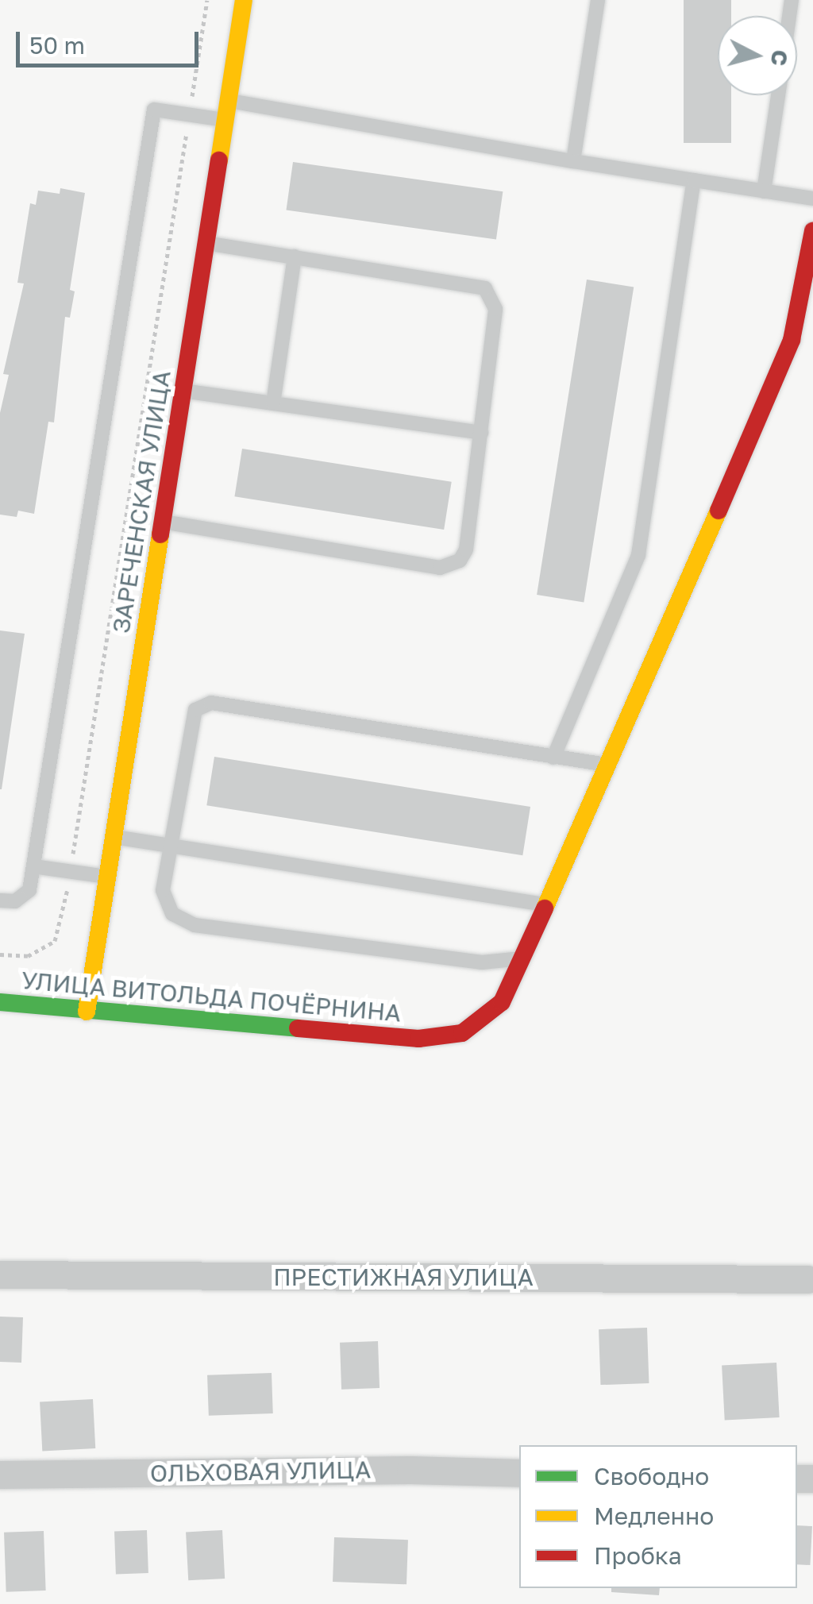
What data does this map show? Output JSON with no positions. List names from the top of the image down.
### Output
{
  "streets": {
    "street": [
      "ЗАРЕЧЕНСКАЯ УЛИЦА",
      "УЛИЦА ВИТОЛЬДА ПОЧЁРНИНА",
      "ПРЕСТИЖНАЯ УЛИЦА",
      "ОЛЬХОВАЯ УЛИЦА"
    ]
  },
  "crossings": [
    ["ЗАРЕЧЕНСКАЯ УЛИЦА", "УЛИЦА ВИТОЛЬДА ПОЧЁРНИНА"]
  ],
  "legend": ["Свободно", "Медленно", "Пробка"],
  "scale_bar": "50 m",
  "north": "right"
}
